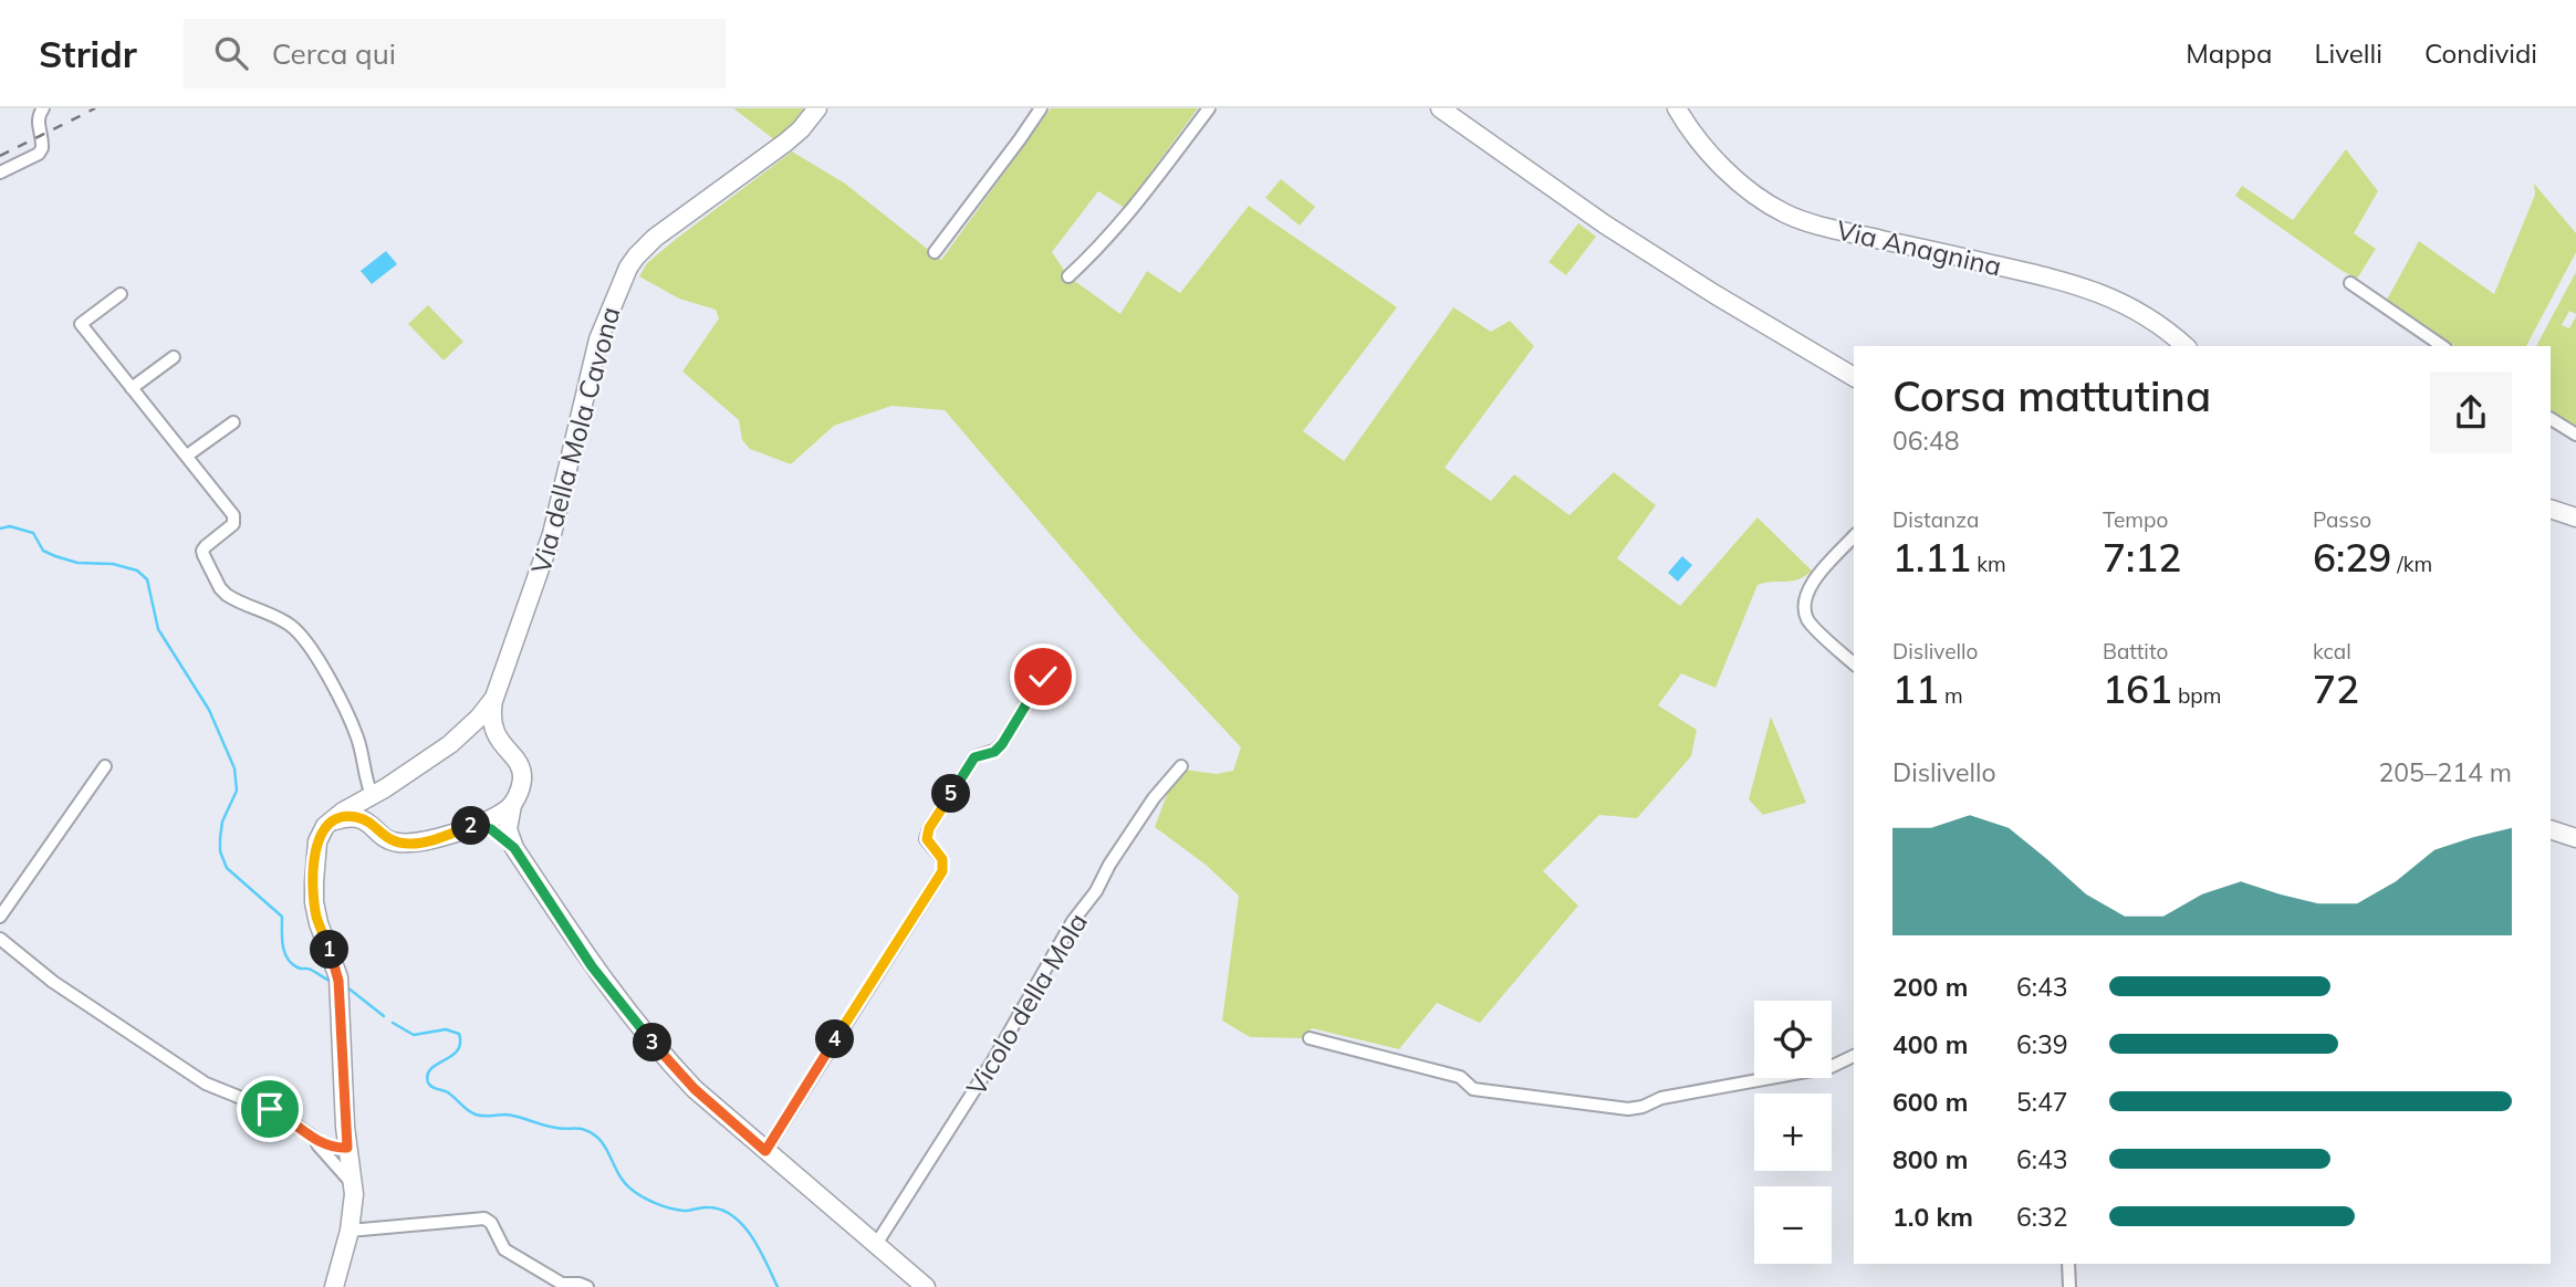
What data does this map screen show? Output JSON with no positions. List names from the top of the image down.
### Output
{
  "streets": {
    "main road": ["Via Anagnina", "Via della Mola Cavona"],
    "street": ["Vicolo della Mola"]
  },
  "page": {
    "header": "Stridr",
    "search": "Cerca qui",
    "nav": ["Mappa", "Livelli", "Condividi"],
    "heading": ["Corsa mattutina", "06:48"],
    "stats": [
      ["Distanza", "1.11 km"],
      ["Tempo", "7:12"],
      ["Passo", "6:29 /km"],
      ["Dislivello", "11 m"],
      ["Battito", "161 bpm"],
      ["kcal", "72"]
    ],
    "chart": ["Dislivello", "205–214 m"],
    "pins": [
      "5",
      "2",
      "1",
      "4",
      "3"
    ],
    "list": [
      {
        "name": "200 m",
        "note": "6:43"
      },
      {
        "name": "400 m",
        "note": "6:39"
      },
      {
        "name": "600 m",
        "note": "5:47"
      },
      {
        "name": "800 m",
        "note": "6:43"
      },
      {
        "name": "1.0 km",
        "note": "6:32"
      }
    ],
    "map_buttons": ["+", "−"]
  }
}
